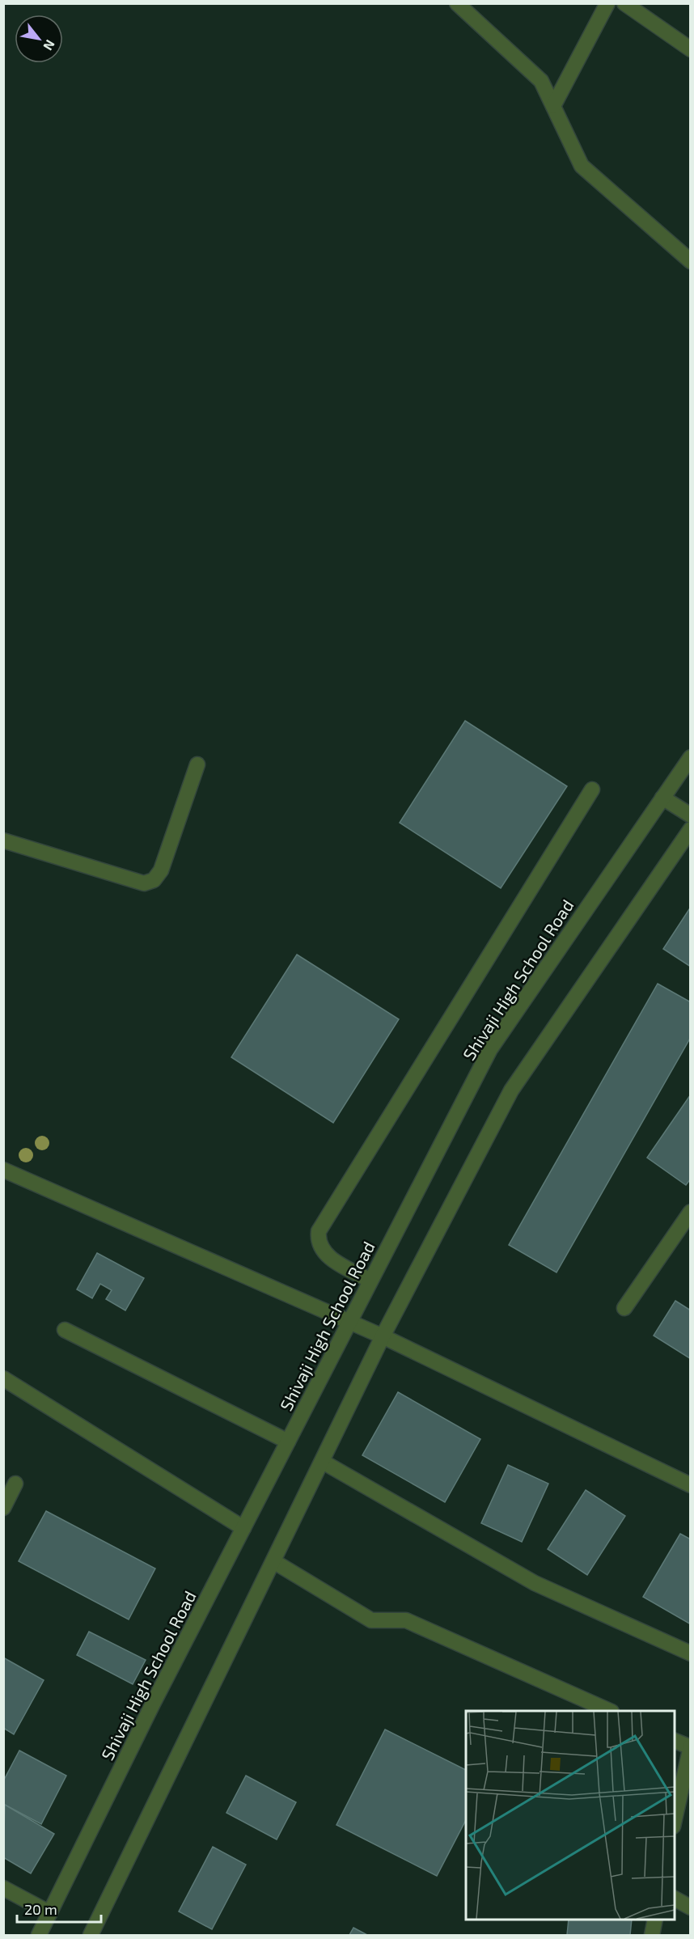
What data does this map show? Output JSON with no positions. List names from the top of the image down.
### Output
{
  "streets": {
    "street": ["Shivaji High School Road"]
  },
  "scale_bar": "20 m",
  "north": "bottom right"
}
